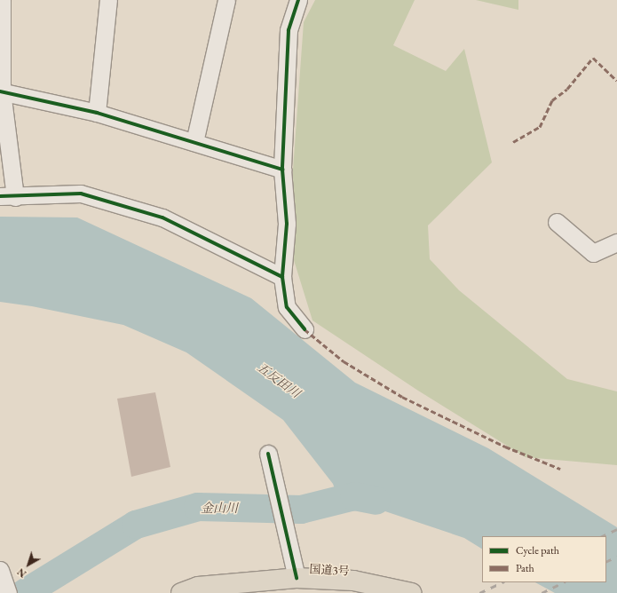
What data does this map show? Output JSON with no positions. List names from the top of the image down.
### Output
{
  "streets": {
    "highway": ["国道3号"]
  },
  "water": ["五反田川", "金山川"],
  "legend": ["Cycle path", "Path"],
  "north": "bottom left"
}
